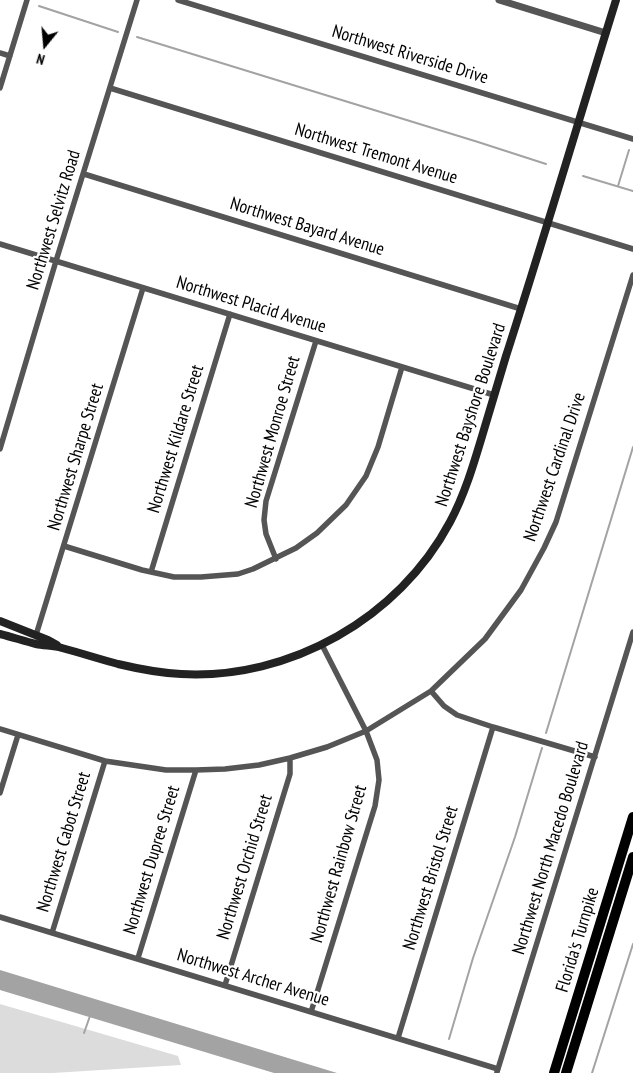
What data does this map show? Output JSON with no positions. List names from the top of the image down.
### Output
{
  "streets": {
    "highway": ["Florida's Turnpike"],
    "main road": ["Northwest Bayshore Boulevard"],
    "street": [
      "Northwest Riverside Drive",
      "Northwest Tremont Avenue",
      "Northwest Selvitz Road",
      "Northwest Bayard Avenue",
      "Northwest Placid Avenue",
      "Northwest Monroe Street",
      "Northwest Kildare Street",
      "Northwest Sharpe Street",
      "Northwest Cardinal Drive",
      "Northwest Cabot Street",
      "Northwest North Macedo Boulevard",
      "Northwest Dupree Street",
      "Northwest Rainbow Street",
      "Northwest Orchid Street",
      "Northwest Bristol Street",
      "Northwest Archer Avenue"
    ]
  },
  "crossings": [
    ["Northwest Riverside Drive", "Northwest Bayshore Boulevard"],
    ["Northwest Tremont Avenue", "Northwest Selvitz Road"],
    ["Northwest Tremont Avenue", "Northwest Bayshore Boulevard"],
    ["Northwest Selvitz Road", "Northwest Bayard Avenue"],
    ["Northwest Selvitz Road", "Northwest Placid Avenue"],
    ["Northwest Bayard Avenue", "Northwest Bayshore Boulevard"],
    ["Northwest Placid Avenue", "Northwest Bayshore Boulevard"],
    ["Northwest Placid Avenue", "Northwest Monroe Street"],
    ["Northwest Placid Avenue", "Northwest Kildare Street"],
    ["Northwest Placid Avenue", "Northwest Sharpe Street"],
    ["Northwest Bayshore Boulevard", "Northwest Sharpe Street"],
    ["Northwest Bayshore Boulevard", "Northwest Rainbow Street"],
    ["Northwest Cardinal Drive", "Northwest Cabot Street"],
    ["Northwest Cardinal Drive", "Northwest Dupree Street"],
    ["Northwest Cardinal Drive", "Northwest Rainbow Street"],
    ["Northwest Cardinal Drive", "Northwest Orchid Street"],
    ["Northwest Cabot Street", "Northwest Archer Avenue"],
    ["Northwest North Macedo Boulevard", "Northwest Archer Avenue"],
    ["Northwest Dupree Street", "Northwest Archer Avenue"],
    ["Northwest Rainbow Street", "Northwest Archer Avenue"],
    ["Northwest Orchid Street", "Northwest Archer Avenue"],
    ["Northwest Bristol Street", "Northwest Archer Avenue"]
  ],
  "north": "bottom"
}
